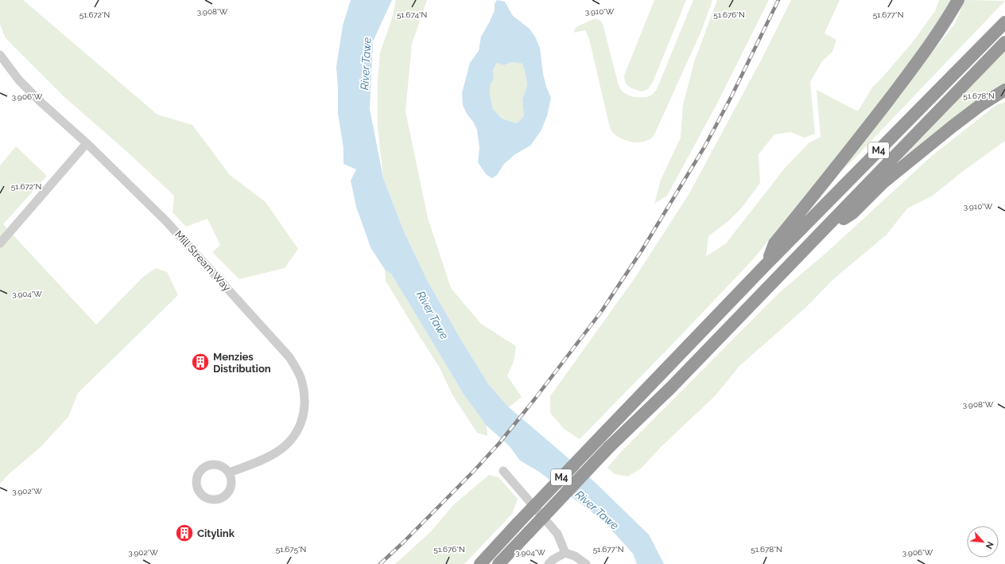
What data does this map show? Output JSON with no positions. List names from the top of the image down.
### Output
{
  "streets": {
    "highway": ["M4"],
    "street": ["Mill Stream Way"]
  },
  "water": ["River Tawe"],
  "places": {
    "building": ["Menzies Distribution", "Citylink"]
  },
  "north": "bottom right",
  "coordinates": [
    "3.908°W",
    "3.910°W",
    "51.672°N",
    "51.674°N",
    "51.676°N",
    "51.677°N",
    "51.678°N",
    "3.906°W",
    "3.904°W",
    "3.902°W",
    "51.675°N"
  ]
}
